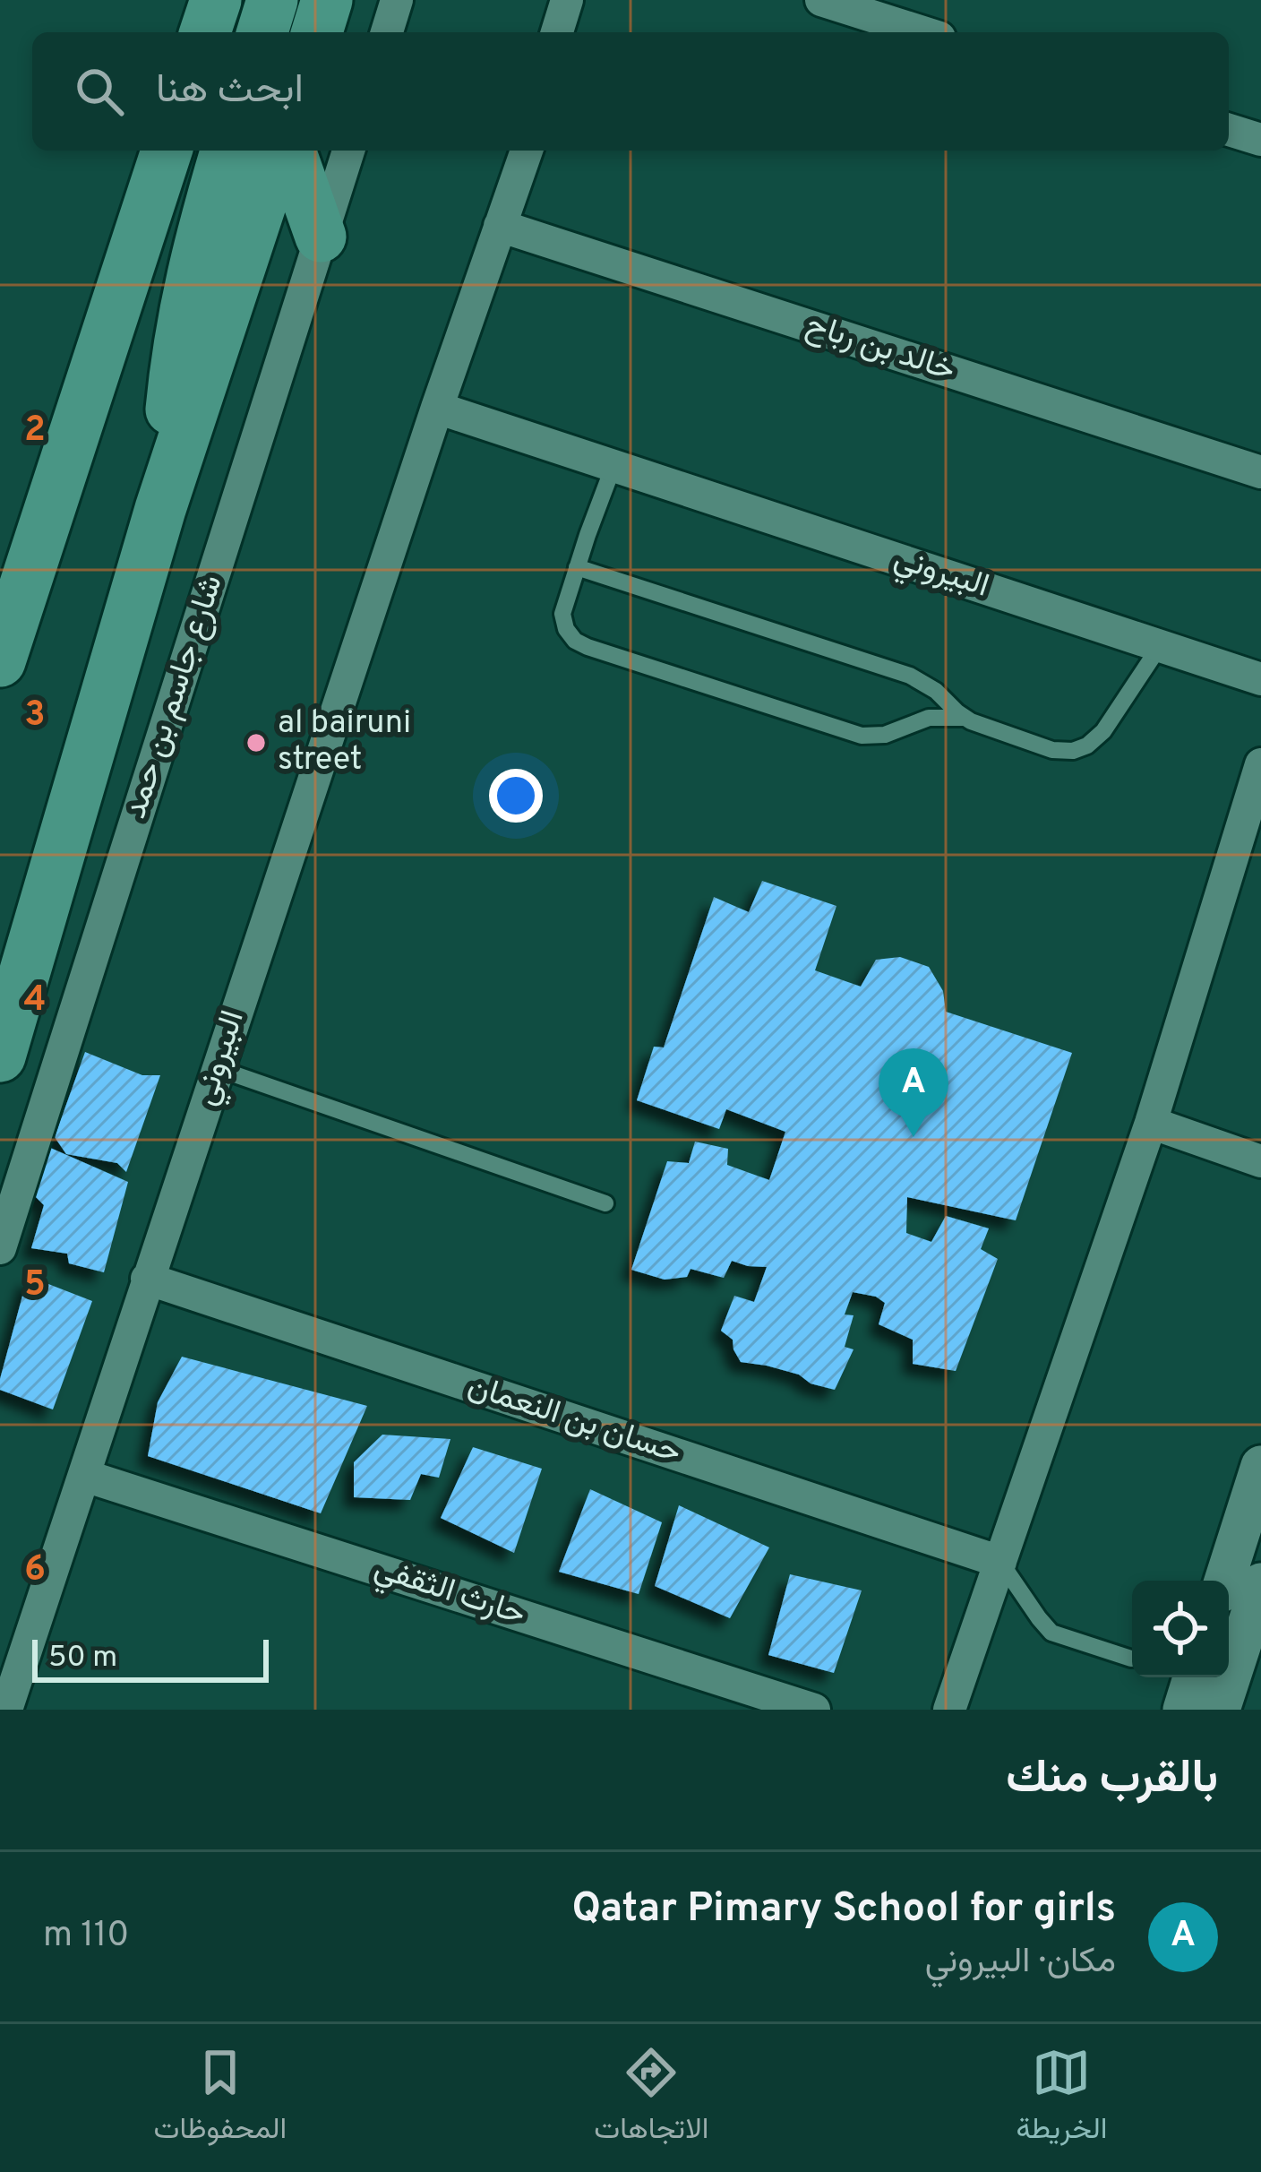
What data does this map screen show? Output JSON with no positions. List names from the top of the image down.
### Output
{
  "streets": {
    "main road": ["شارع جاسم بن حمد"],
    "street": [
      "خالد بن رباح",
      "البيروني",
      "حسان بن النعمان",
      "حارث الثقفي"
    ]
  },
  "crossings": [
    ["خالد بن رباح", "البيروني"],
    ["البيروني", "حسان بن النعمان"],
    ["البيروني", "حارث الثقفي"]
  ],
  "places": ["al bairuni street"],
  "scale_bar": "50 m",
  "page": {
    "search": "ابحث هنا",
    "pins": "A",
    "scale": "50 m",
    "heading": "بالقرب منك",
    "list": [
      {
        "mark": "A",
        "name": "Qatar Pimary School for girls",
        "note": "مكان · البيروني",
        "value": "110 m"
      }
    ],
    "nav": ["الخريطة", "الاتجاهات", "المحفوظات"]
  },
  "grid": {
    "rows": [
      "2",
      "3",
      "4",
      "5",
      "6"
    ]
  }
}
